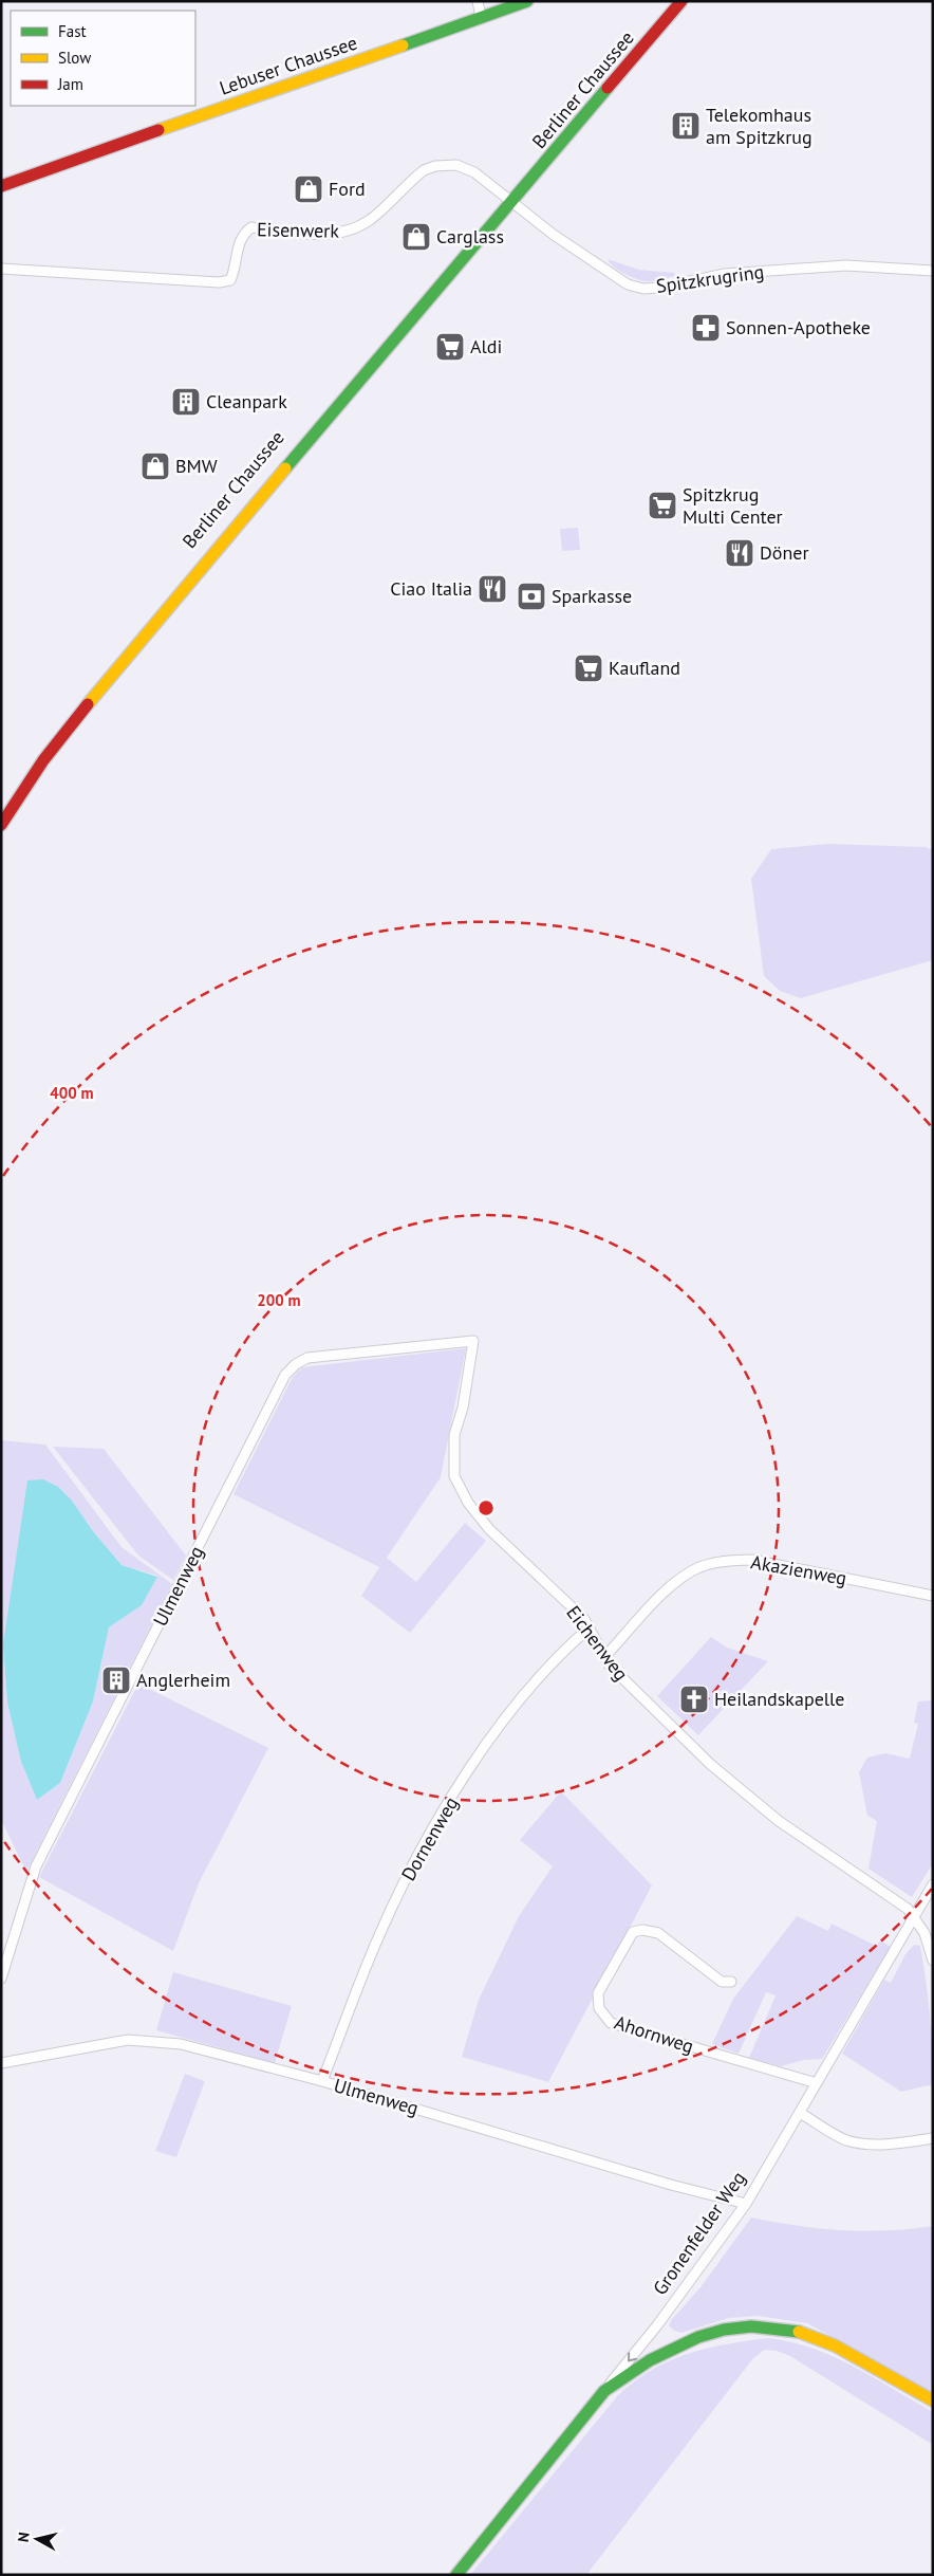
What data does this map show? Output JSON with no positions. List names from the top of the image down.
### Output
{
  "streets": {
    "main road": ["Lebuser Chaussee", "Berliner Chaussee", "Gronenfelder Weg"],
    "street": [
      "Eisenwerk",
      "Spitzkrugring",
      "Akazienweg",
      "Ulmenweg",
      "Eichenweg",
      "Dornenweg",
      "Ahornweg"
    ]
  },
  "crossings": [
    ["Berliner Chaussee", "Eisenwerk"],
    ["Berliner Chaussee", "Spitzkrugring"],
    ["Eisenwerk", "Spitzkrugring"],
    ["Akazienweg", "Eichenweg"],
    ["Ulmenweg", "Eichenweg"],
    ["Ulmenweg", "Dornenweg"],
    ["Ulmenweg", "Gronenfelder Weg"],
    ["Eichenweg", "Dornenweg"],
    ["Eichenweg", "Gronenfelder Weg"],
    ["Ahornweg", "Gronenfelder Weg"]
  ],
  "places": {
    "building": ["Telekomhaus am Spitzkrug", "Cleanpark", "Anglerheim"],
    "shop": ["Ford", "Carglass", "BMW"],
    "pharmacy": ["Sonnen-Apotheke"],
    "supermarket": ["Aldi", "Spitzkrug Multi Center", "Kaufland"],
    "restaurant": ["Döner", "Ciao Italia"],
    "bank": ["Sparkasse"],
    "church": ["Heilandskapelle"]
  },
  "legend": ["Fast", "Slow", "Jam"],
  "north": "left",
  "rings": ["400 m", "200 m"]
}
